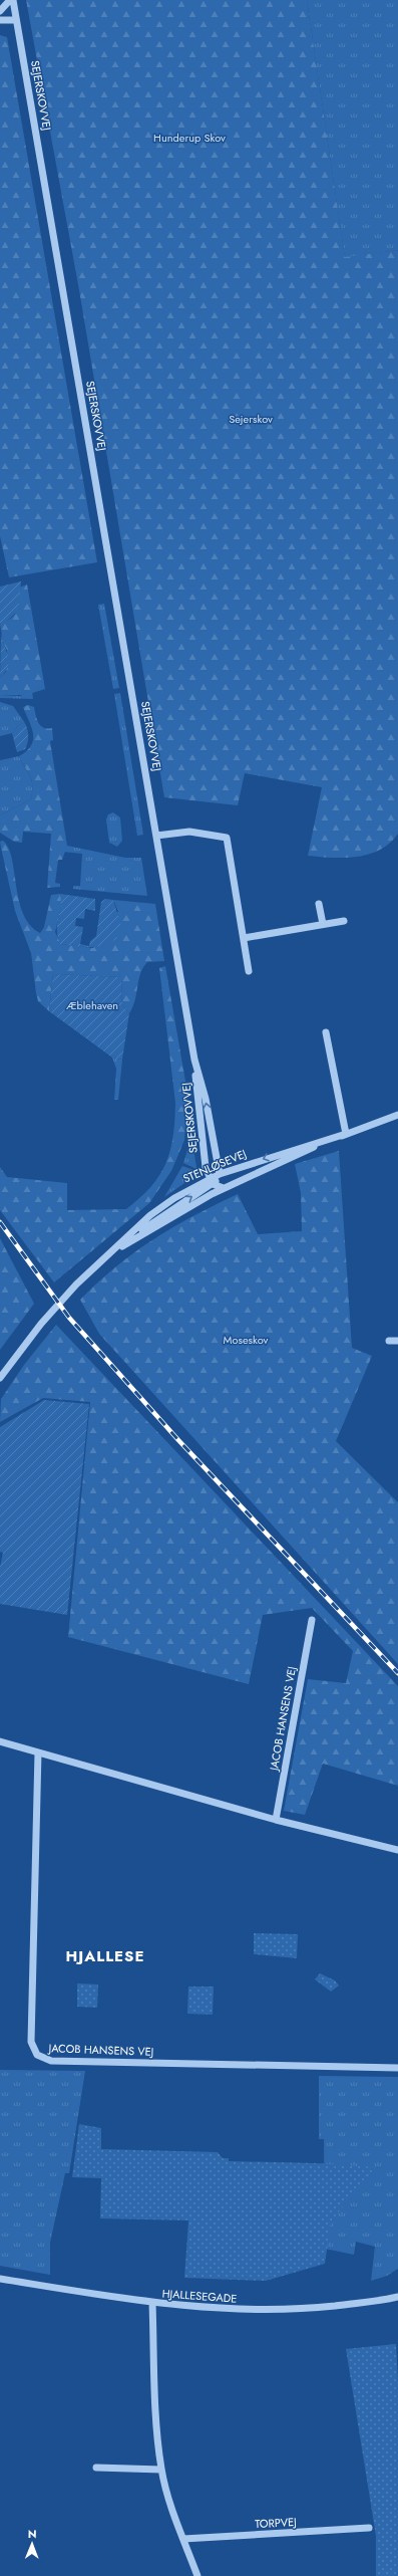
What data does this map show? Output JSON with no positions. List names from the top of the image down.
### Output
{
  "streets": {
    "street": [
      "SEJERSKOVVEJ",
      "STENLØSEVEJ",
      "JACOB HANSENS VEJ",
      "HJALLESEGADE",
      "TORPVEJ"
    ]
  },
  "crossings": [
    ["SEJERSKOVVEJ", "STENLØSEVEJ"]
  ],
  "districts": ["HJALLESE"],
  "parks": [
    "Hunderup Skov",
    "Sejerskov",
    "Æblehaven",
    "Moseskov"
  ],
  "north": "top"
}
